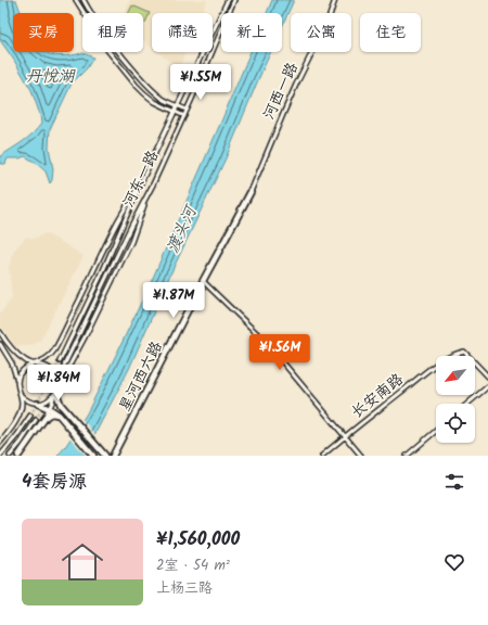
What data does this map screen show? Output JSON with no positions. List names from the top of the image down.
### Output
{
  "streets": {
    "street": [
      "河西一路",
      "河东一路",
      "星河西六路",
      "长安南路"
    ]
  },
  "crossings": [
    ["河西一路", "星河西六路"]
  ],
  "water": ["丹悦湖", "渡头河"],
  "north": "bottom left",
  "page": {
    "chip": [
      "买房",
      "租房",
      "筛选",
      "新上",
      "公寓",
      "住宅"
    ],
    "price": [
      "¥1.55M",
      "¥1.87M",
      "¥1.56M",
      "¥1.84M"
    ],
    "heading": "4套房源",
    "list": [
      {
        "name": "¥1,560,000",
        "note": "2室 · 54 m² · 上杨三路"
      }
    ]
  }
}
